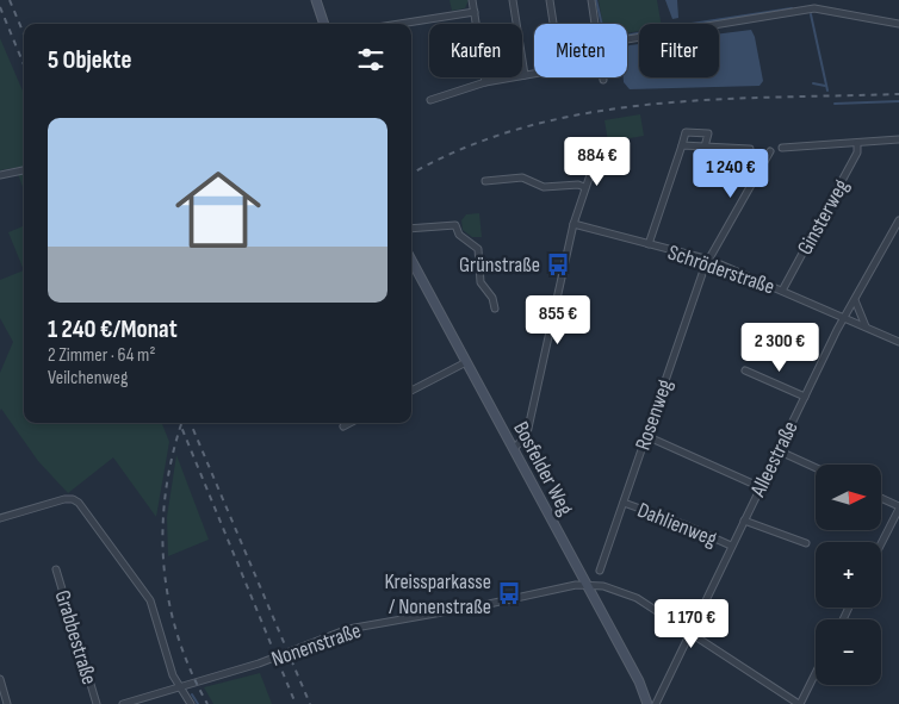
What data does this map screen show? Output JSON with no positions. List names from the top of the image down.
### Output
{
  "streets": {
    "street": [
      "Ginsterweg",
      "Schröderstraße",
      "Rosenweg",
      "Alleestraße",
      "Bosfelder Weg",
      "Dahlienweg",
      "Grabbestraße",
      "Nonenstraße"
    ]
  },
  "crossings": [
    ["Ginsterweg", "Schröderstraße"],
    ["Schröderstraße", "Rosenweg"],
    ["Schröderstraße", "Alleestraße"],
    ["Rosenweg", "Dahlienweg"],
    ["Alleestraße", "Dahlienweg"],
    ["Alleestraße", "Nonenstraße"],
    ["Bosfelder Weg", "Nonenstraße"]
  ],
  "places": {
    "bus stop": ["Grünstraße", "Kreissparkasse / Nonenstraße"]
  },
  "north": "right",
  "page": {
    "chip": ["Kaufen", "Mieten", "Filter"],
    "heading": "5 Objekte",
    "list": [
      {
        "name": "1 240 €/Monat",
        "note": "2 Zimmer · 64 m² · Veilchenweg"
      }
    ],
    "price": [
      "884 €",
      "1 240 €",
      "855 €",
      "2 300 €",
      "1 170 €"
    ],
    "map_buttons": ["+", "−"]
  }
}
